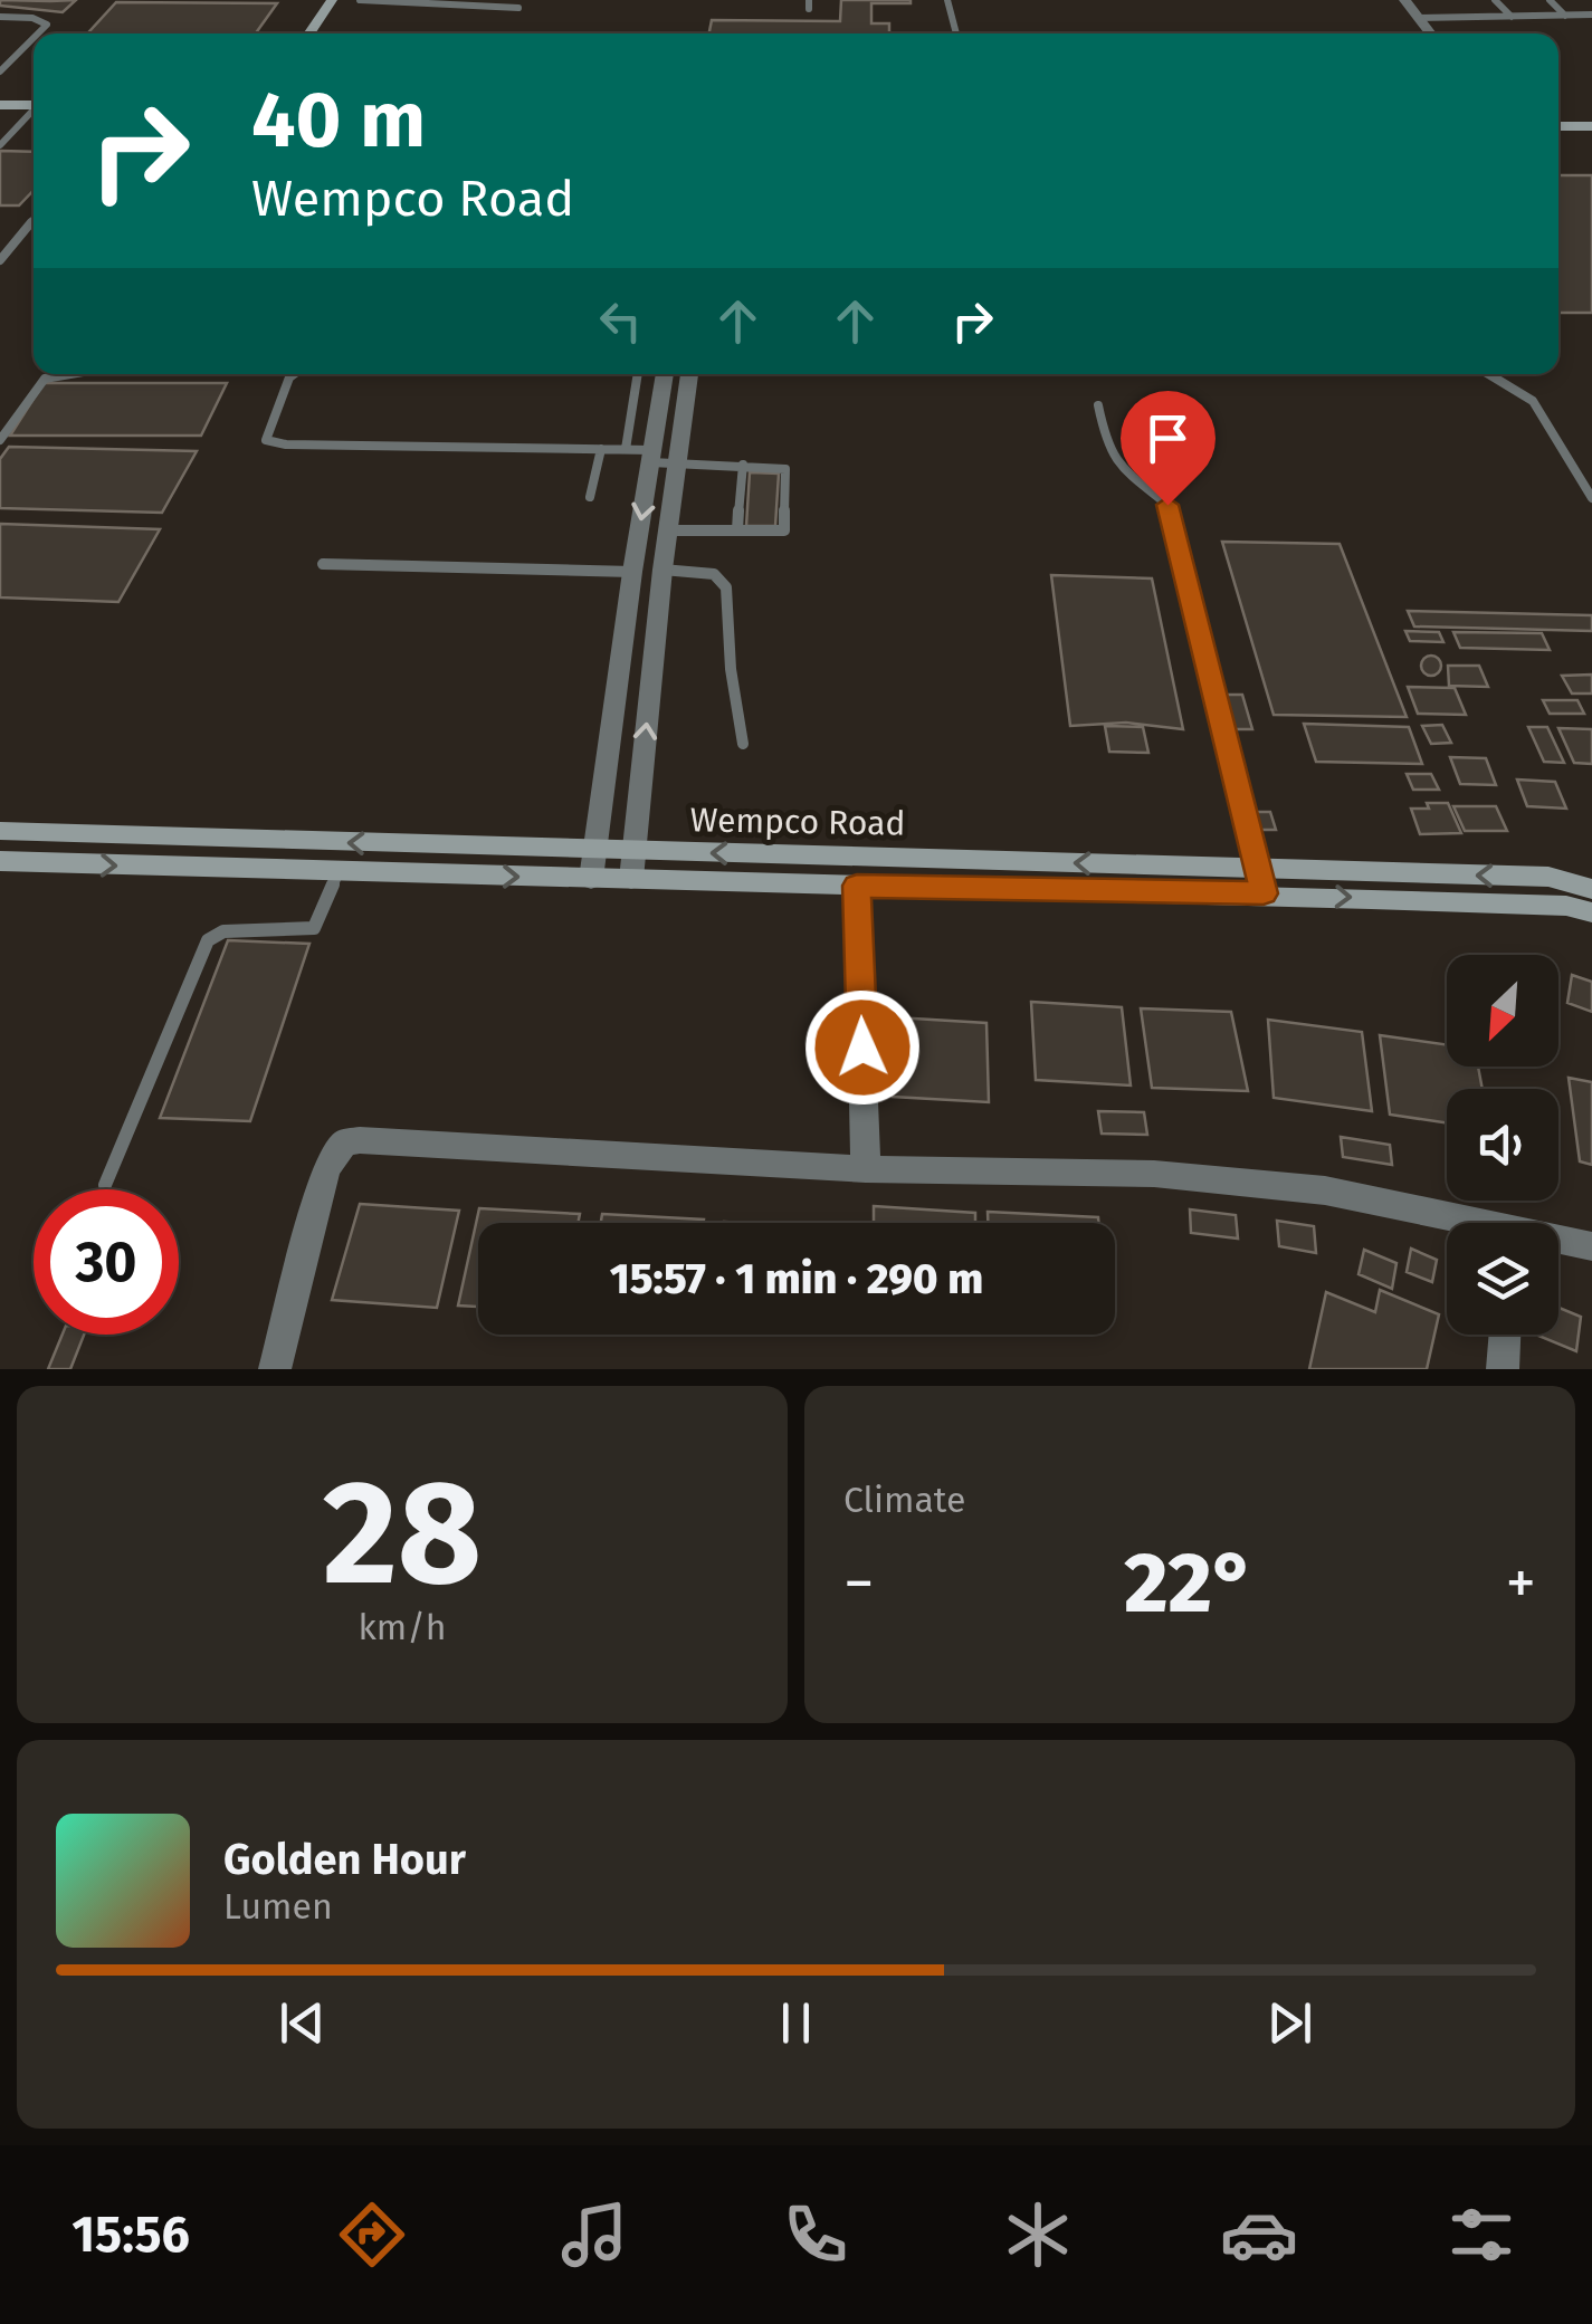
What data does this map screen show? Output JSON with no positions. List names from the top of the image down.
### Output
{
  "streets": {
    "street": ["Wempco Road"]
  },
  "north": "bottom left",
  "page": {
    "turn": ["40 m", "Wempco Road"],
    "limit": "30",
    "trip": "15:57 · 1 min · 290 m",
    "tile": [
      ["28", "km/h"],
      "Climate"
    ],
    "heat": ["−", "22°", "+"],
    "song": ["Golden Hour", "Lumen"],
    "tabs": "15:56"
  }
}
